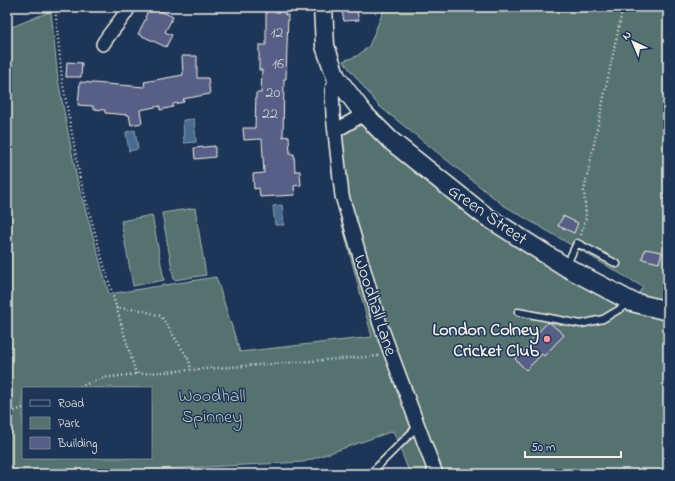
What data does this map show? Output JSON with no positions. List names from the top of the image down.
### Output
{
  "streets": {
    "main road": ["Green Street", "Woodhall Lane"]
  },
  "crossings": [
    ["Green Street", "Woodhall Lane"]
  ],
  "parks": ["Woodhall Spinney"],
  "places": ["London Colney Cricket Club"],
  "house_numbers": [
    "12",
    "16",
    "20",
    "22"
  ],
  "legend": ["Road", "Park", "Building"],
  "scale_bar": "50 m",
  "north": "top left"
}
